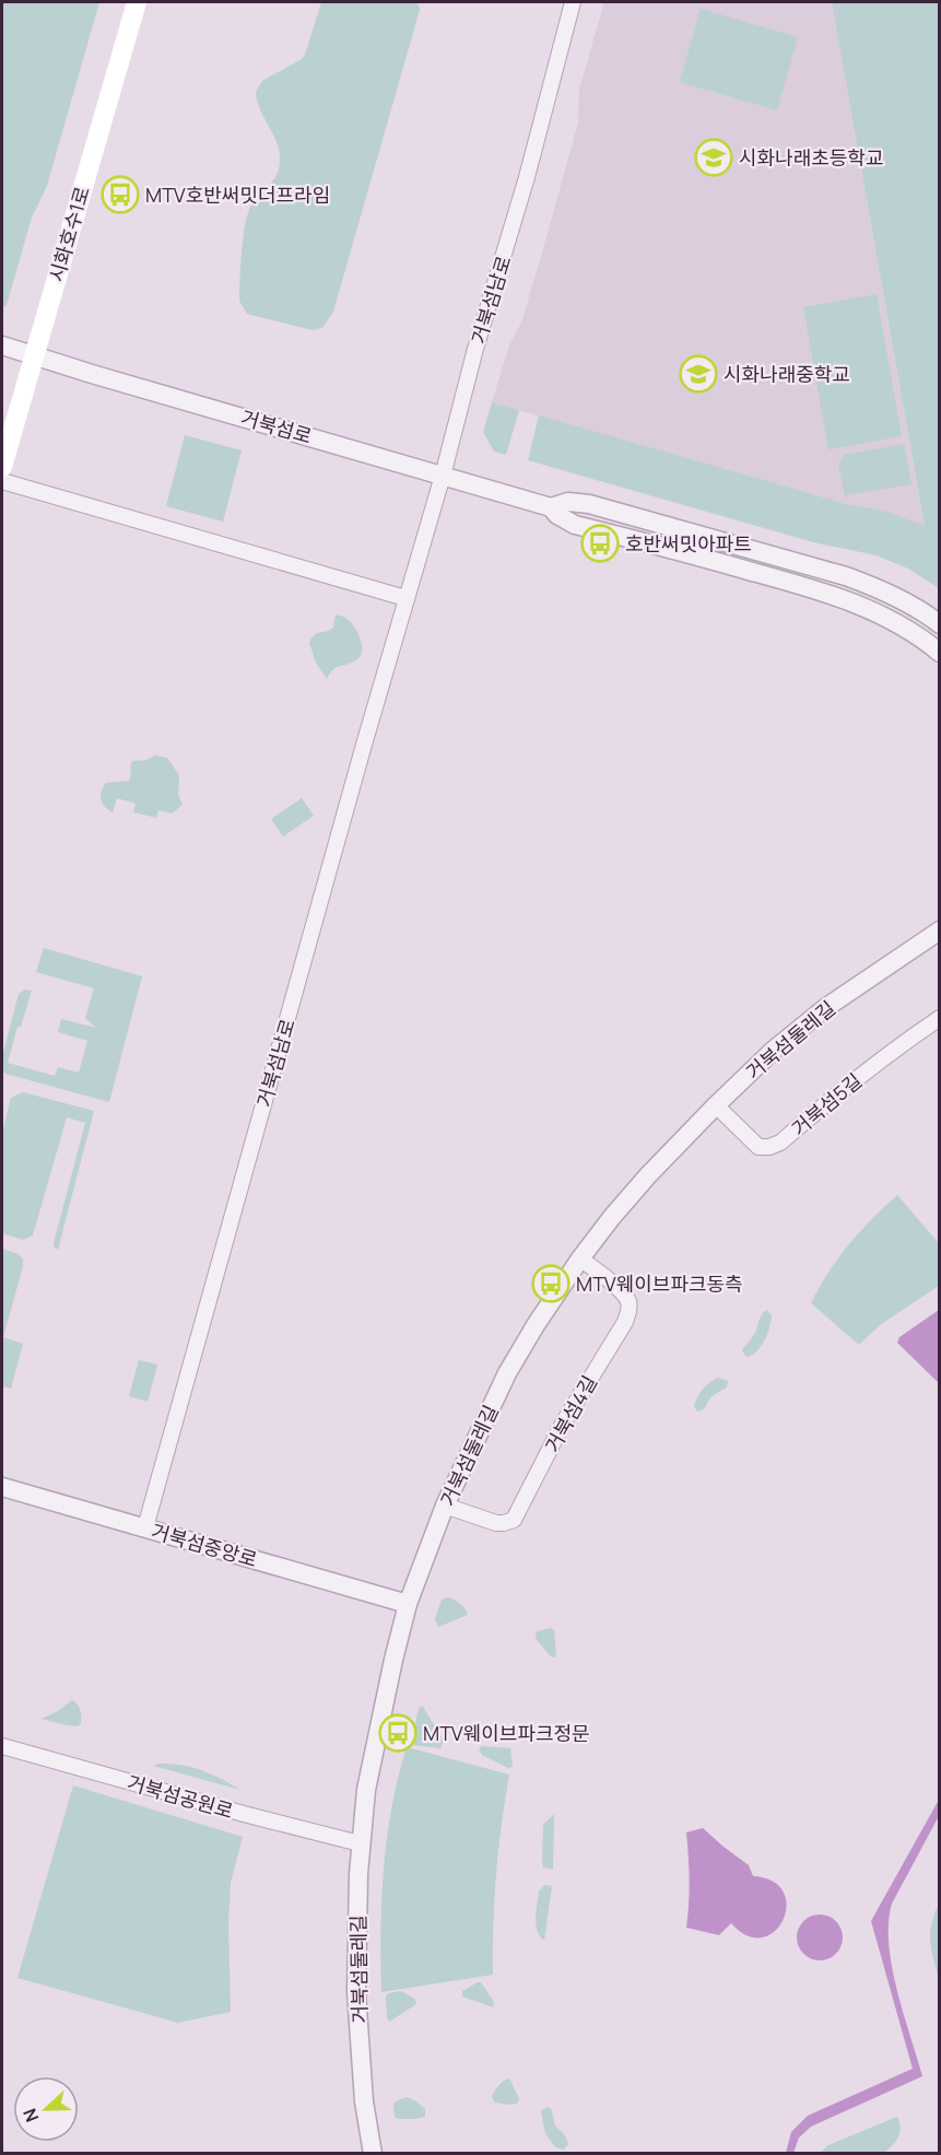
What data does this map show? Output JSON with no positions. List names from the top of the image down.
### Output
{
  "streets": {
    "main road": ["시화호수1로"],
    "street": [
      "거북섬남로",
      "거북섬로",
      "거북섬둘레길",
      "거북섬5길",
      "거북섬4길",
      "거북섬중앙로",
      "거북섬공원로"
    ]
  },
  "crossings": [
    ["시화호수1로", "거북섬로"],
    ["거북섬남로", "거북섬로"],
    ["거북섬남로", "거북섬중앙로"],
    ["거북섬둘레길", "거북섬5길"],
    ["거북섬둘레길", "거북섬4길"],
    ["거북섬둘레길", "거북섬중앙로"],
    ["거북섬둘레길", "거북섬공원로"]
  ],
  "places": {
    "school or university": ["시화나래초등학교", "시화나래중학교"],
    "bus stop": [
      "MTV호반써밋더프라임",
      "호반써밋아파트",
      "MTV웨이브파크동측",
      "MTV웨이브파크정문"
    ]
  },
  "north": "left"
}
